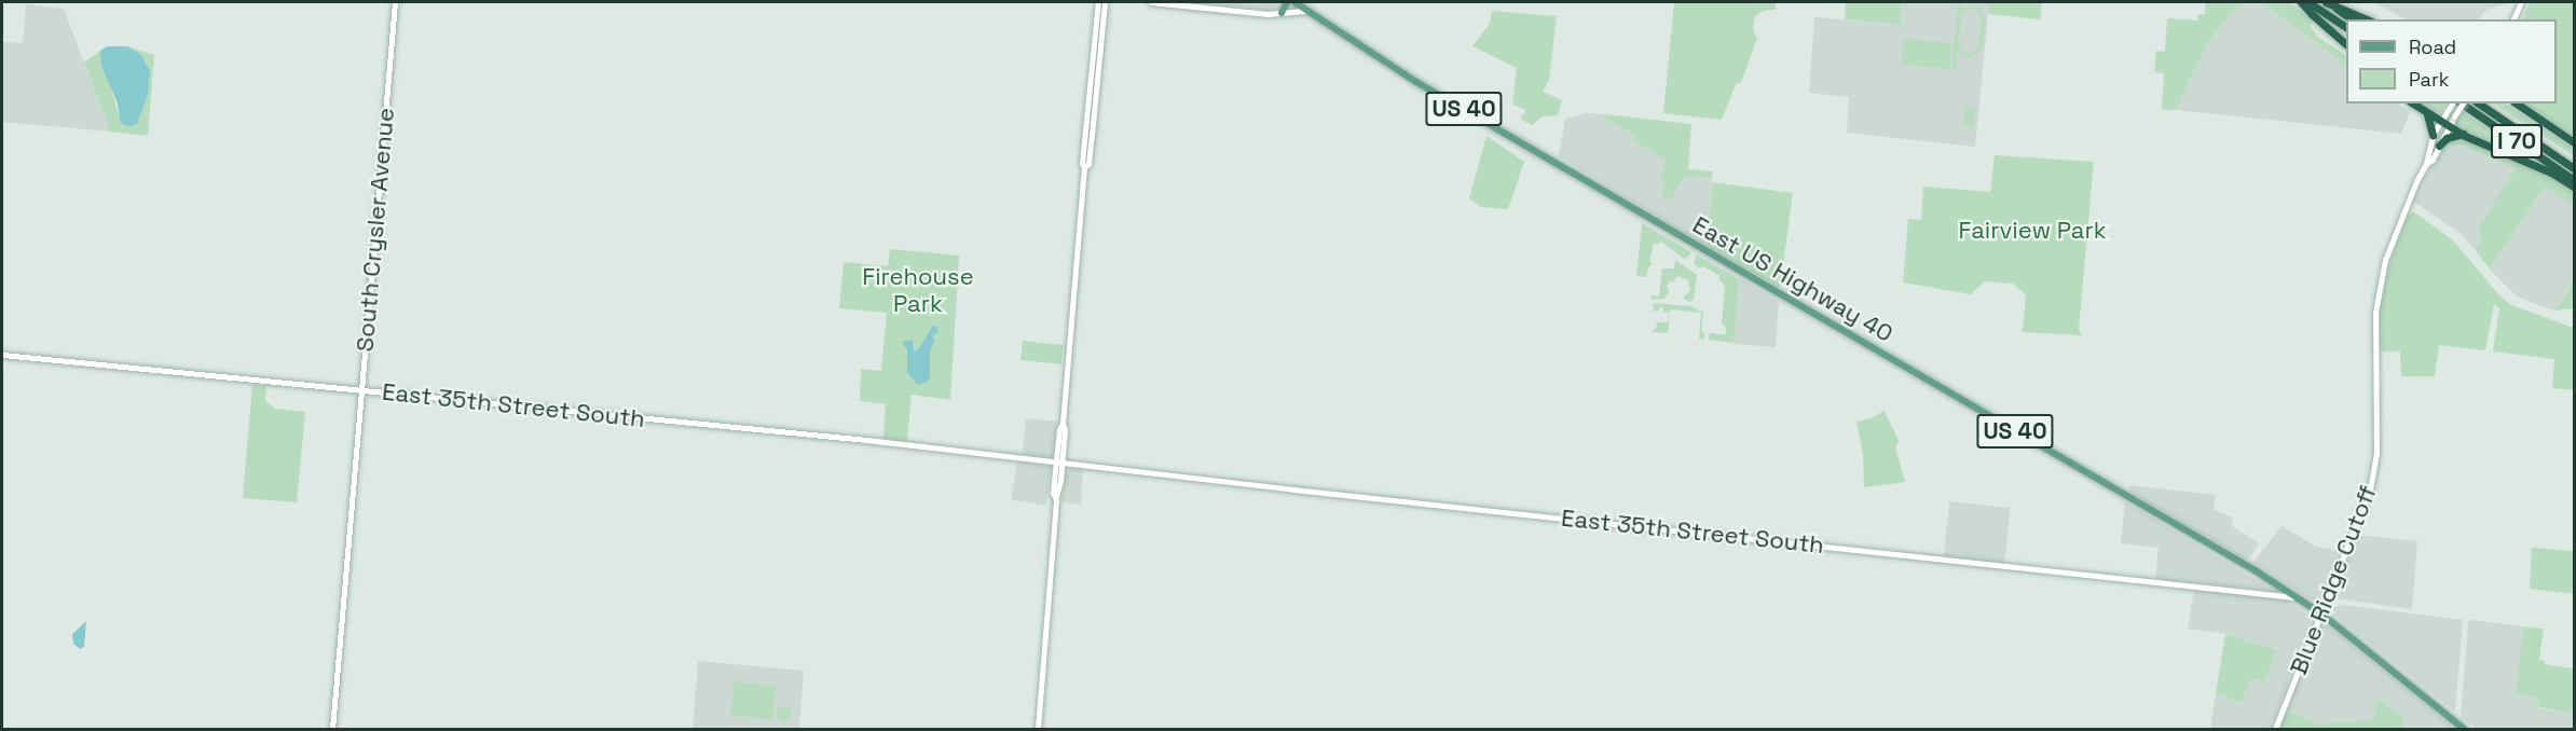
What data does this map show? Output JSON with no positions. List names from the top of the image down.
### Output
{
  "streets": {
    "highway": ["I 70"],
    "main road": [
      "US 40",
      "South Crysler Avenue",
      "East US Highway 40",
      "East 35th Street South",
      "Blue Ridge Cutoff"
    ]
  },
  "crossings": [
    ["US 40", "East US Highway 40"],
    ["US 40", "East 35th Street South"],
    ["US 40", "Blue Ridge Cutoff"],
    ["South Crysler Avenue", "East 35th Street South"],
    ["East US Highway 40", "East 35th Street South"]
  ],
  "parks": ["Fairview Park", "Firehouse Park"],
  "legend": ["Road", "Park"]
}
